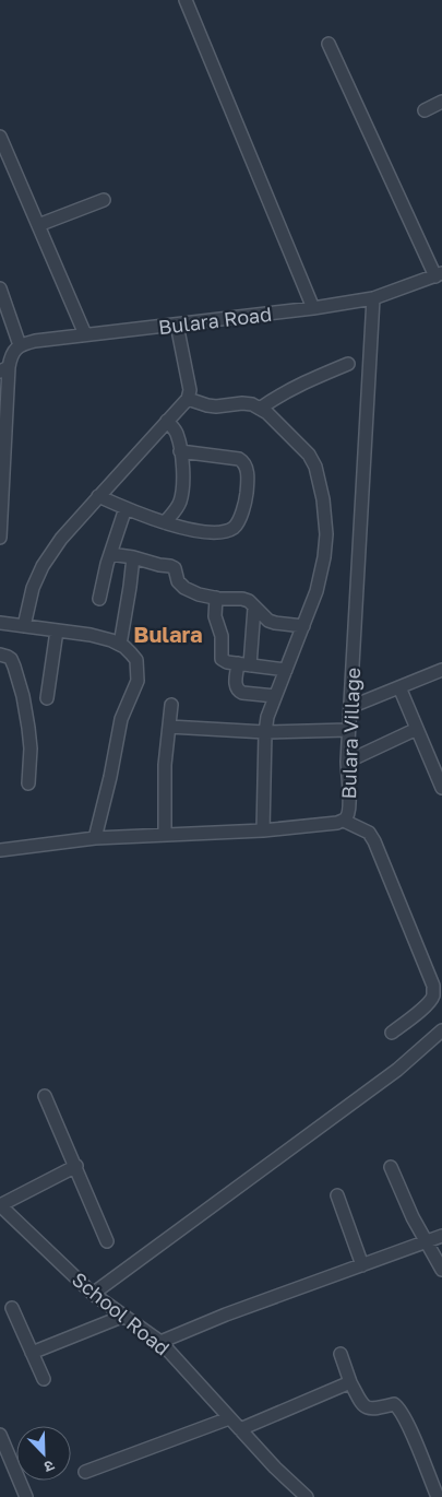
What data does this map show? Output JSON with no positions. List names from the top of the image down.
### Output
{
  "streets": {
    "street": ["Bulara Road", "Bulara Village", "School Road"]
  },
  "crossings": [
    ["Bulara Road", "Bulara Village"]
  ],
  "districts": ["Bulara"],
  "north": "bottom right"
}
